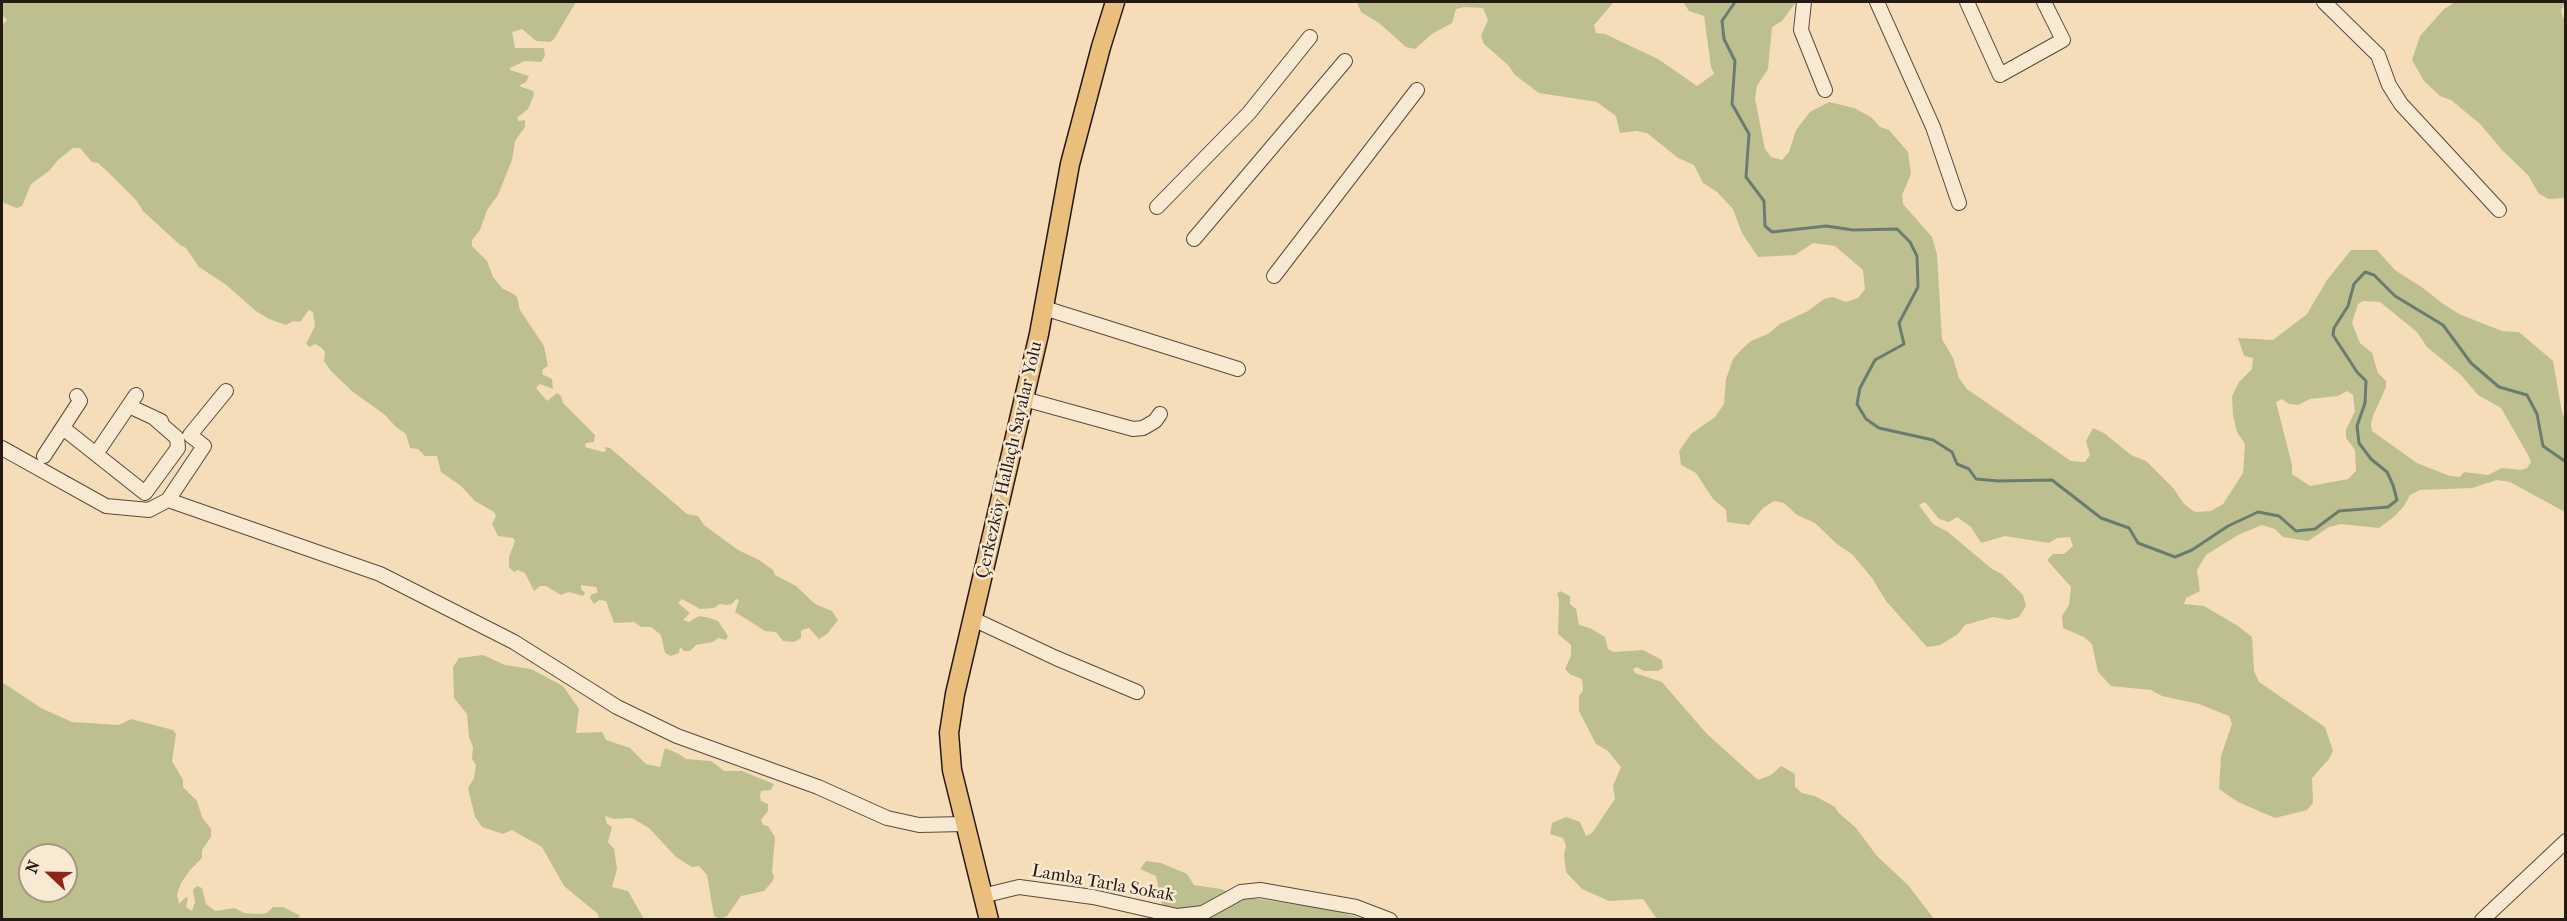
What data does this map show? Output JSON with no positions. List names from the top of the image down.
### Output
{
  "streets": {
    "main road": ["Çerkezköy Hallaçlı Sayalar Yolu"],
    "street": ["Lamba Tarla Sokak"]
  },
  "crossings": [
    ["Çerkezköy Hallaçlı Sayalar Yolu", "Lamba Tarla Sokak"]
  ],
  "north": "left"
}
